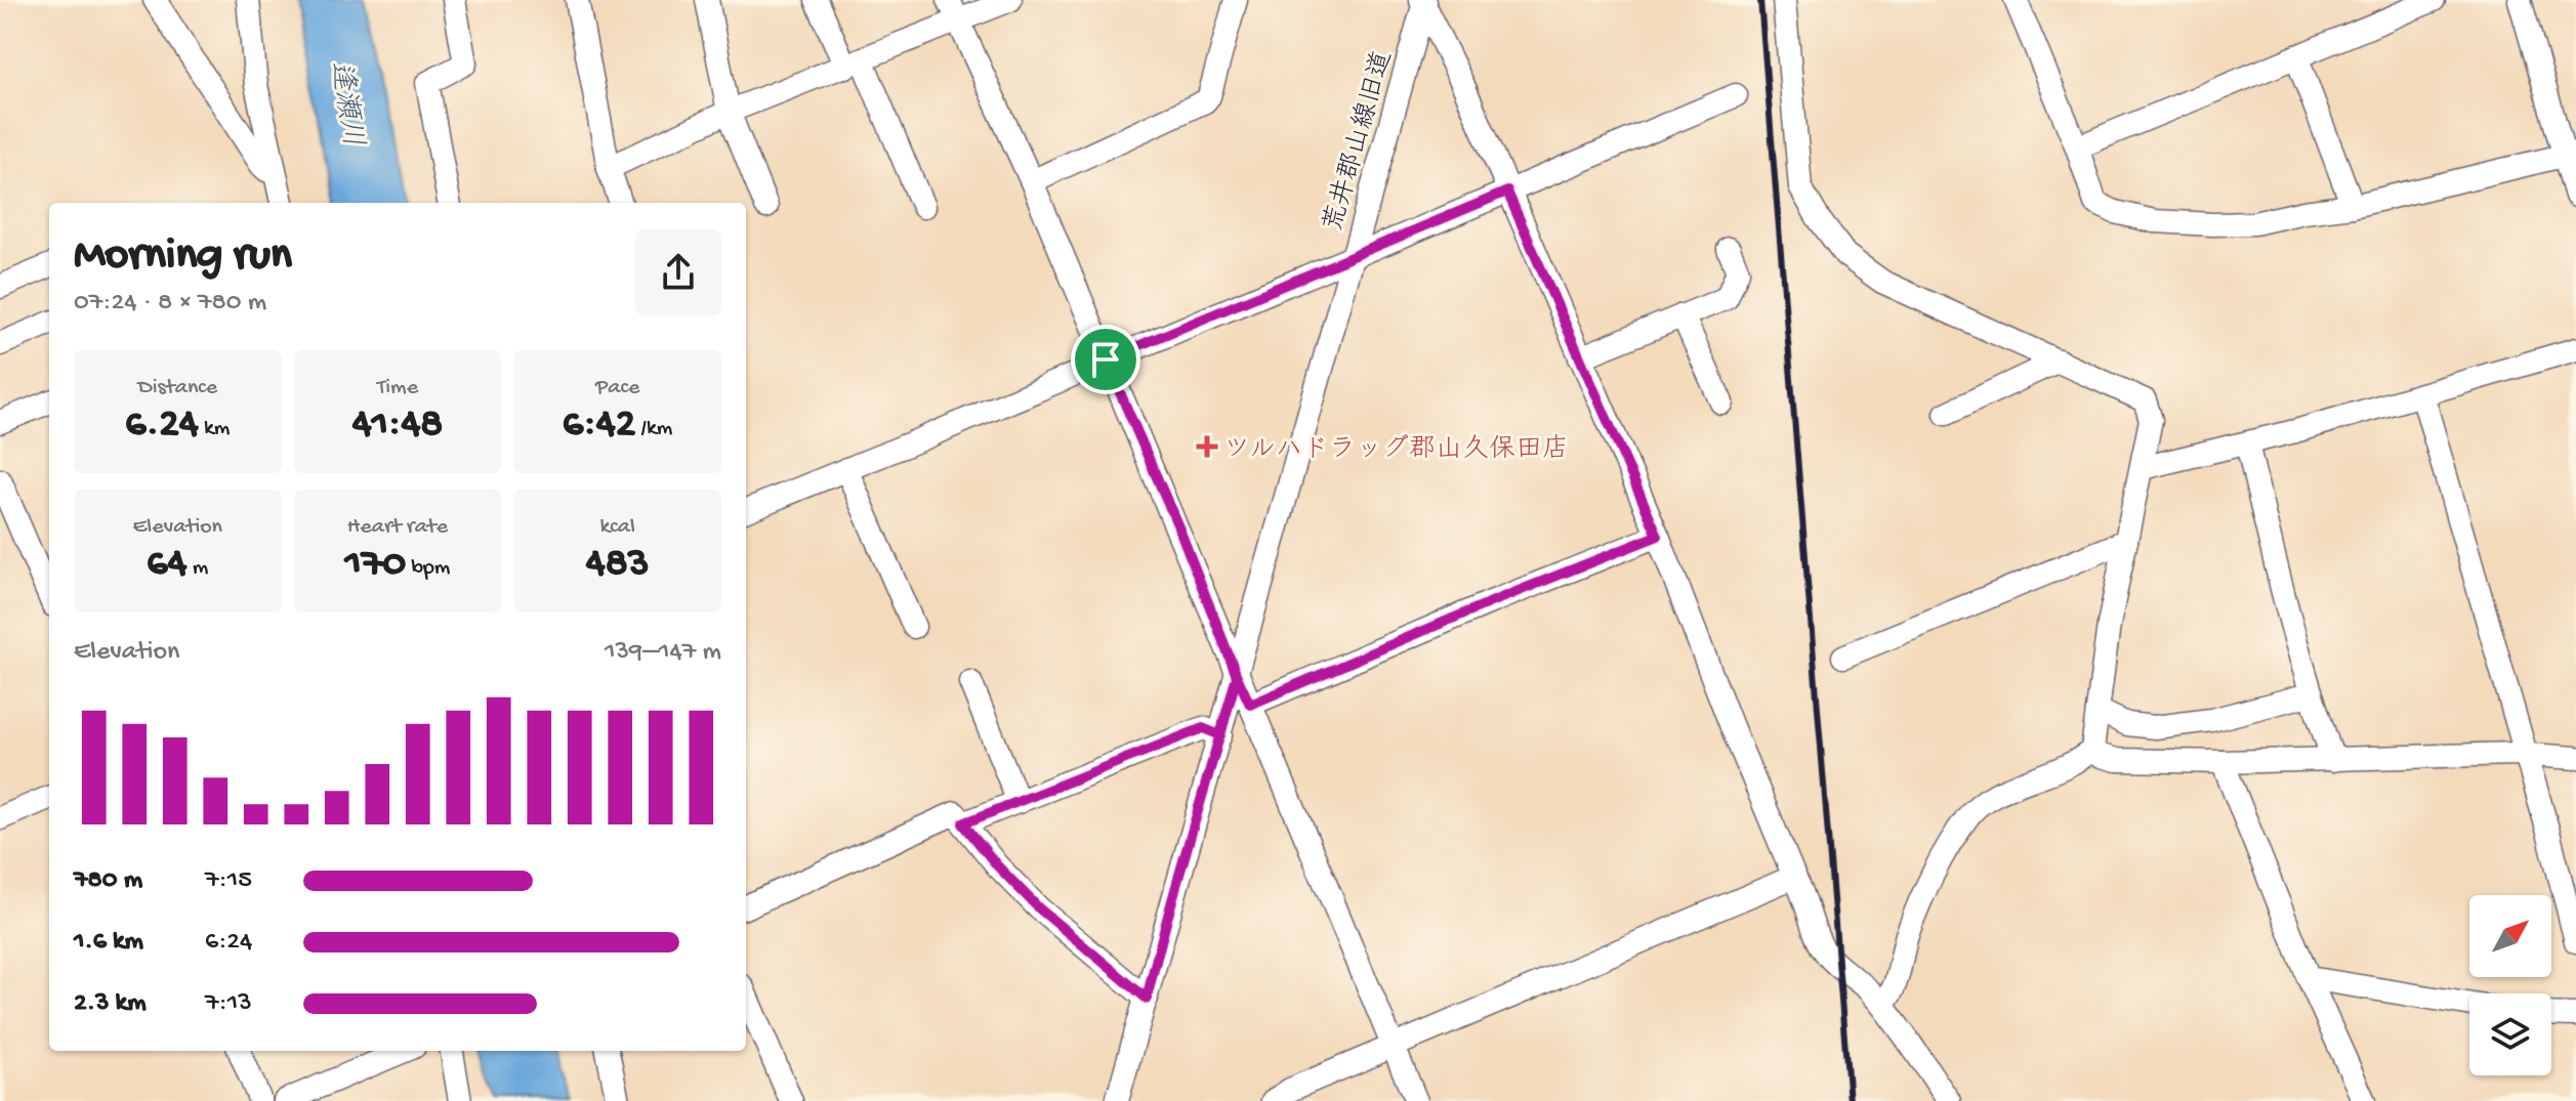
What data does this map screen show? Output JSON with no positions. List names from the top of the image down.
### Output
{
  "streets": {
    "street": ["荒井郡山線旧道"]
  },
  "water": ["逢瀬川"],
  "places": {
    "health": ["ツルハドラッグ郡山久保田店"]
  },
  "north": "top right",
  "page": {
    "heading": ["Morning run", "07:24 · 8 × 780 m"],
    "stats": [
      ["Distance", "6.24 km"],
      ["Time", "41:48"],
      ["Pace", "6:42 /km"],
      ["Elevation", "64 m"],
      ["Heart rate", "170 bpm"],
      ["kcal", "483"]
    ],
    "chart": ["Elevation", "139–147 m"],
    "list": [
      {
        "name": "780 m",
        "note": "7:15"
      },
      {
        "name": "1.6 km",
        "note": "6:24"
      },
      {
        "name": "2.3 km",
        "note": "7:13"
      }
    ]
  }
}
